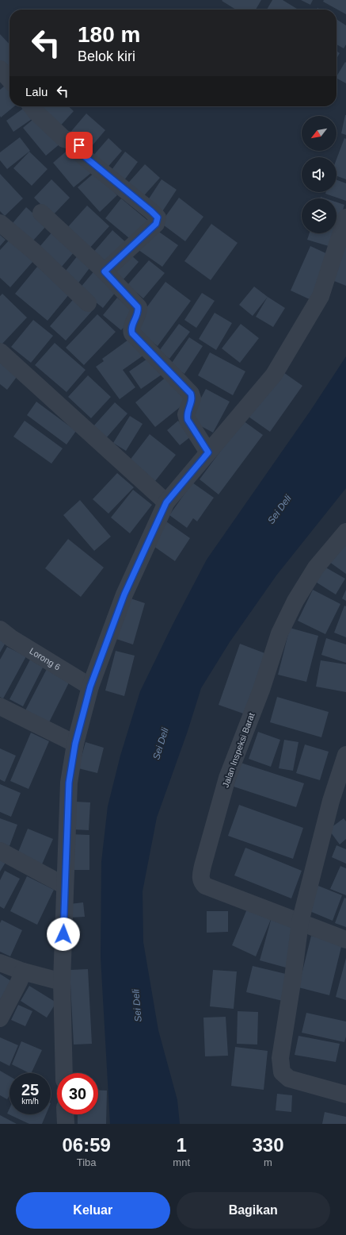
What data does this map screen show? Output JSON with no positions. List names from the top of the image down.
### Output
{
  "streets": {
    "street": ["Lorong 6", "Jalan Inspeksi Barat"]
  },
  "water": ["Sei Deli"],
  "north": "bottom left",
  "page": {
    "turn": ["180 m", "Belok kiri"],
    "then": "Lalu",
    "speed": "25 km/h",
    "limit": "30",
    "eta": [
      "06:59",
      "Tiba",
      "1",
      "mnt",
      "330",
      "m"
    ],
    "buttons": ["Keluar", "Bagikan"]
  }
}
